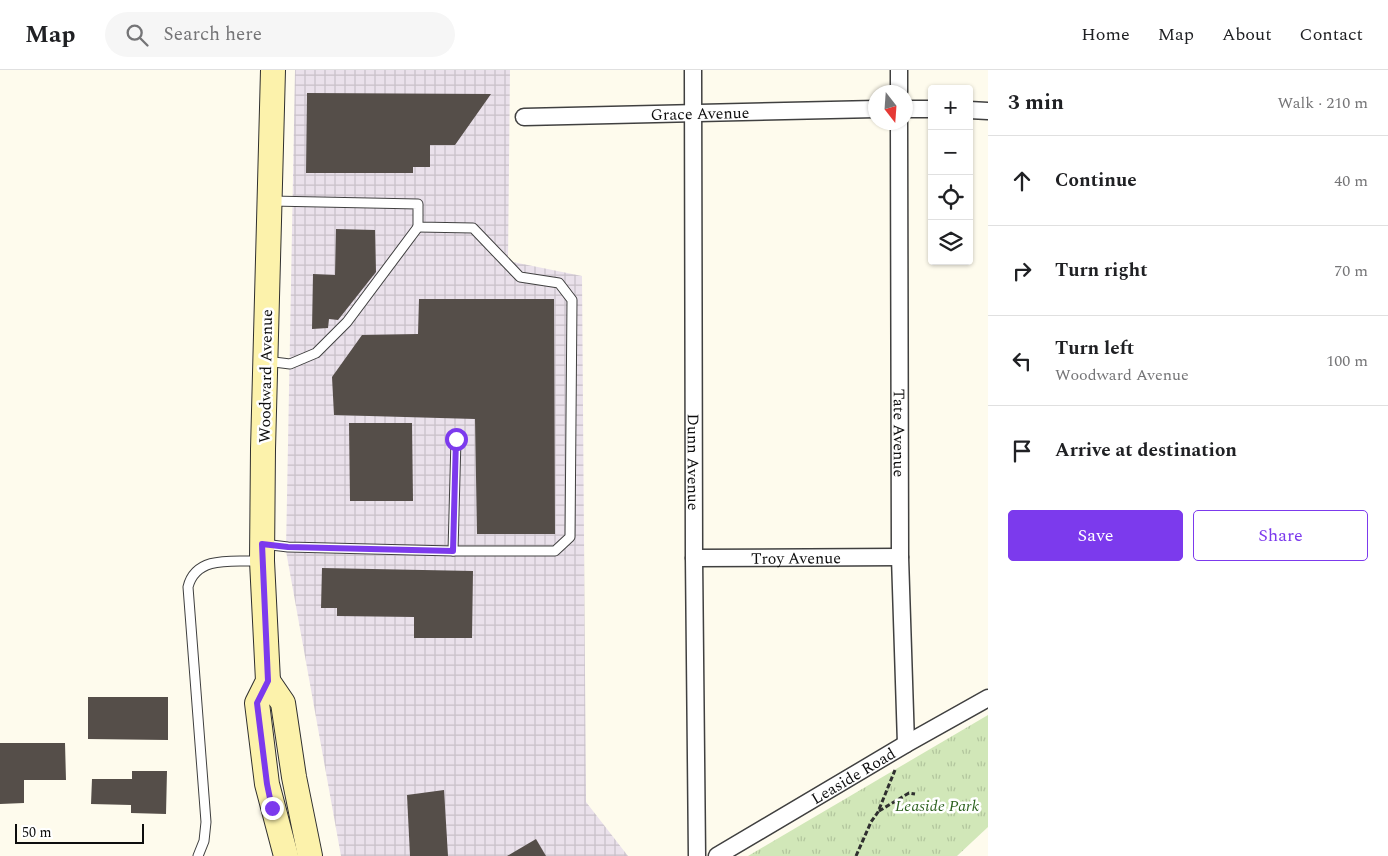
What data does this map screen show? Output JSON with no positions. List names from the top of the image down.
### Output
{
  "streets": {
    "main road": ["Woodward Avenue"],
    "street": [
      "Grace Avenue",
      "Tate Avenue",
      "Dunn Avenue",
      "Troy Avenue",
      "Leaside Road"
    ]
  },
  "crossings": [
    ["Grace Avenue", "Dunn Avenue"],
    ["Tate Avenue", "Troy Avenue"],
    ["Tate Avenue", "Leaside Road"],
    ["Dunn Avenue", "Troy Avenue"]
  ],
  "parks": ["Leaside Park"],
  "scale_bar": "50 m",
  "north": "bottom",
  "page": {
    "header": "Map",
    "search": "Search here",
    "nav": [
      "Home",
      "Map",
      "About",
      "Contact"
    ],
    "heading": ["3 min", "Walk · 210 m"],
    "map_buttons": ["+", "−"],
    "list": [
      ["Continue", "40 m"],
      ["Turn right", "70 m"],
      ["Turn left", "Woodward Avenue", "100 m"],
      "Arrive at destination"
    ],
    "buttons": ["Save", "Share"],
    "scale": "50 m"
  }
}
